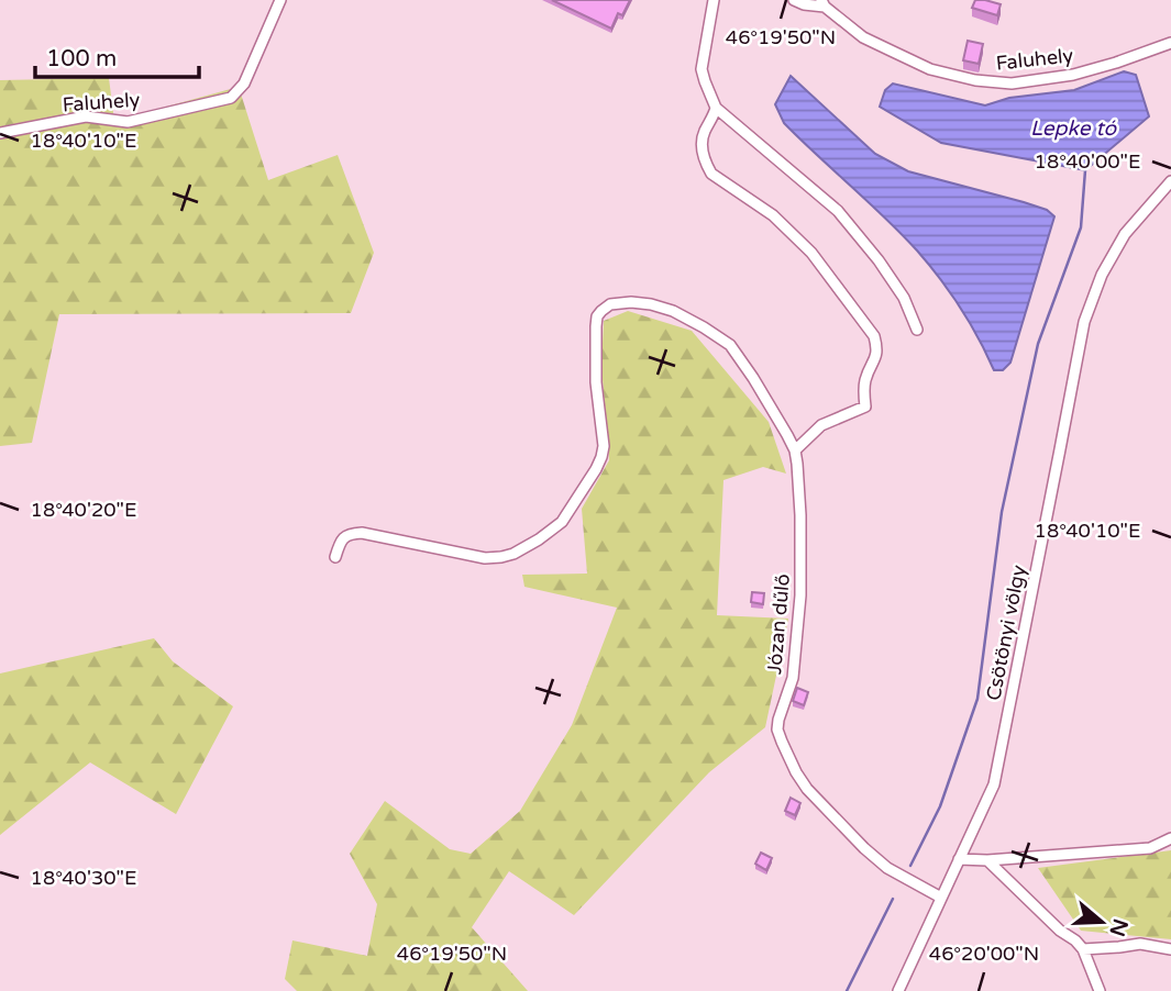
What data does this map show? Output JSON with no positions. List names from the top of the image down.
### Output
{
  "streets": {
    "street": ["Faluhely", "Józan dűlő", "Csötönyi völgy"]
  },
  "crossings": [
    ["Józan dűlő", "Csötönyi völgy"]
  ],
  "water": ["Lepke tó"],
  "scale_bar": "100 m",
  "north": "right",
  "coordinates": [
    "46°19'50\"N",
    "18°40'10\"E",
    "18°40'00\"E",
    "18°40'20\"E",
    "18°40'30\"E",
    "46°20'00\"N"
  ]
}
